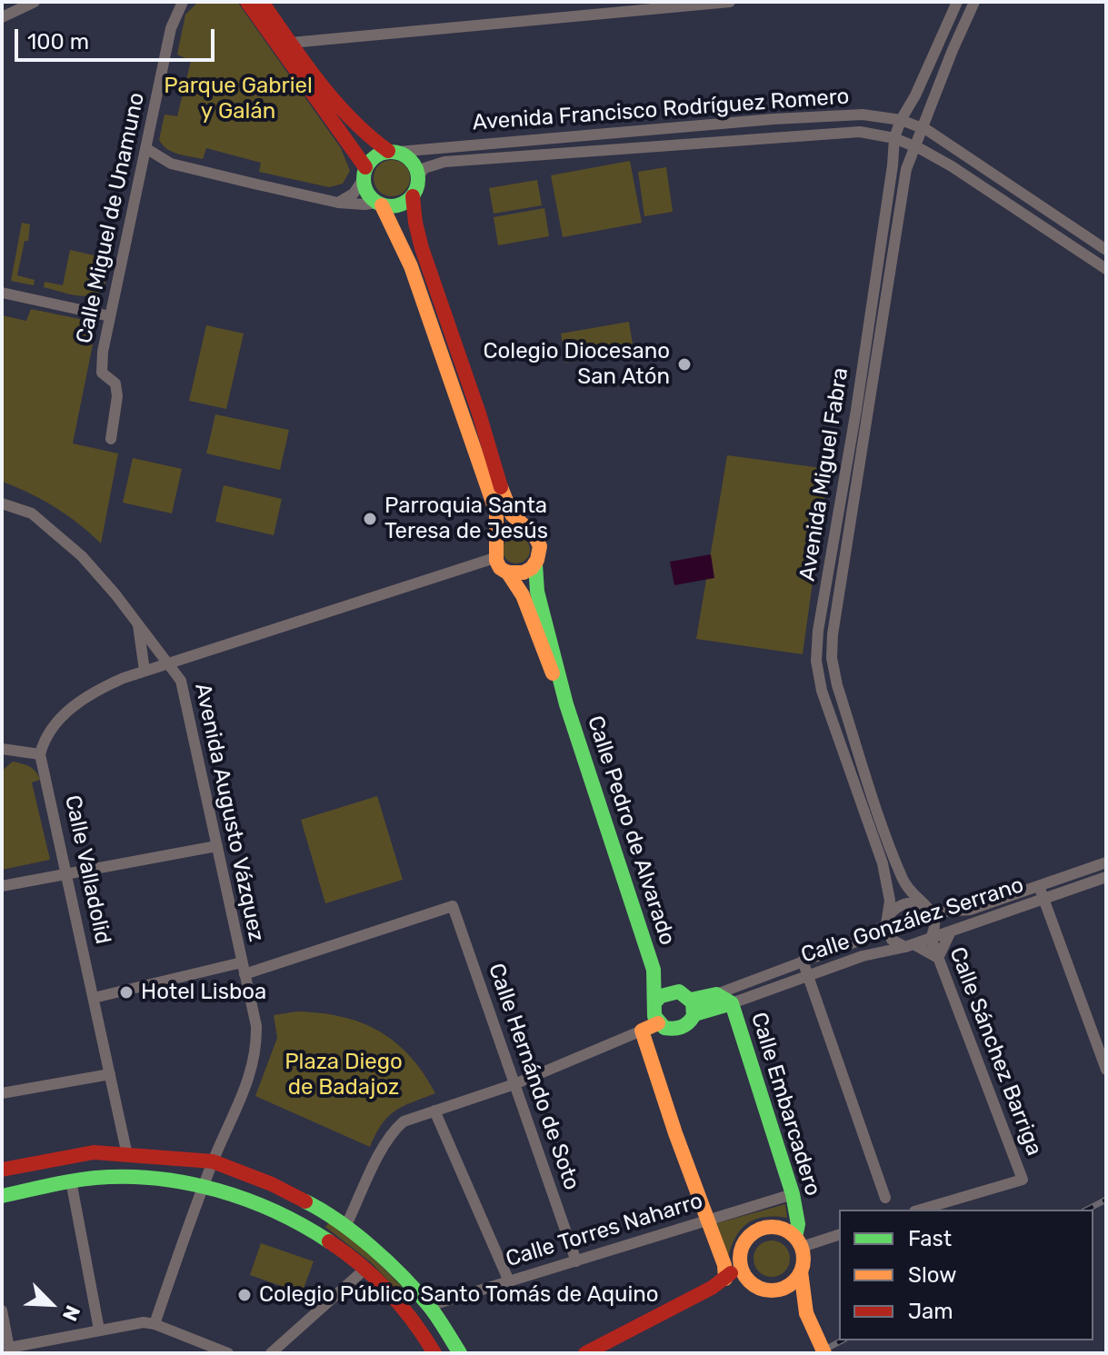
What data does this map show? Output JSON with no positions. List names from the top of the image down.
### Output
{
  "streets": {
    "main road": ["Calle Pedro de Alvarado", "Calle Embarcadero"],
    "street": [
      "Avenida Francisco Rodríguez Romero",
      "Calle Miguel de Unamuno",
      "Avenida Miguel Fabra",
      "Avenida Augusto Vázquez",
      "Calle Valladolid",
      "Calle González Serrano",
      "Calle Sánchez Barriga",
      "Calle Hernándo de Soto",
      "Calle Torres Naharro"
    ]
  },
  "crossings": [
    ["Avenida Francisco Rodríguez Romero", "Avenida Miguel Fabra"],
    ["Avenida Miguel Fabra", "Calle González Serrano"],
    ["Avenida Miguel Fabra", "Calle Sánchez Barriga"],
    ["Avenida Augusto Vázquez", "Calle Pedro de Alvarado"],
    ["Avenida Augusto Vázquez", "Calle Hernándo de Soto"],
    ["Calle González Serrano", "Calle Sánchez Barriga"],
    ["Calle González Serrano", "Calle Embarcadero"],
    ["Calle Hernándo de Soto", "Calle Torres Naharro"],
    ["Calle Embarcadero", "Calle Torres Naharro"]
  ],
  "parks": ["Parque Gabriel y Galán", "Plaza Diego de Badajoz"],
  "places": [
    "Colegio Diocesano San Atón",
    "Parroquia Santa Teresa de Jesús",
    "Hotel Lisboa",
    "Colegio Público Santo Tomás de Aquino"
  ],
  "legend": ["Fast", "Slow", "Jam"],
  "scale_bar": "100 m",
  "north": "bottom right"
}
